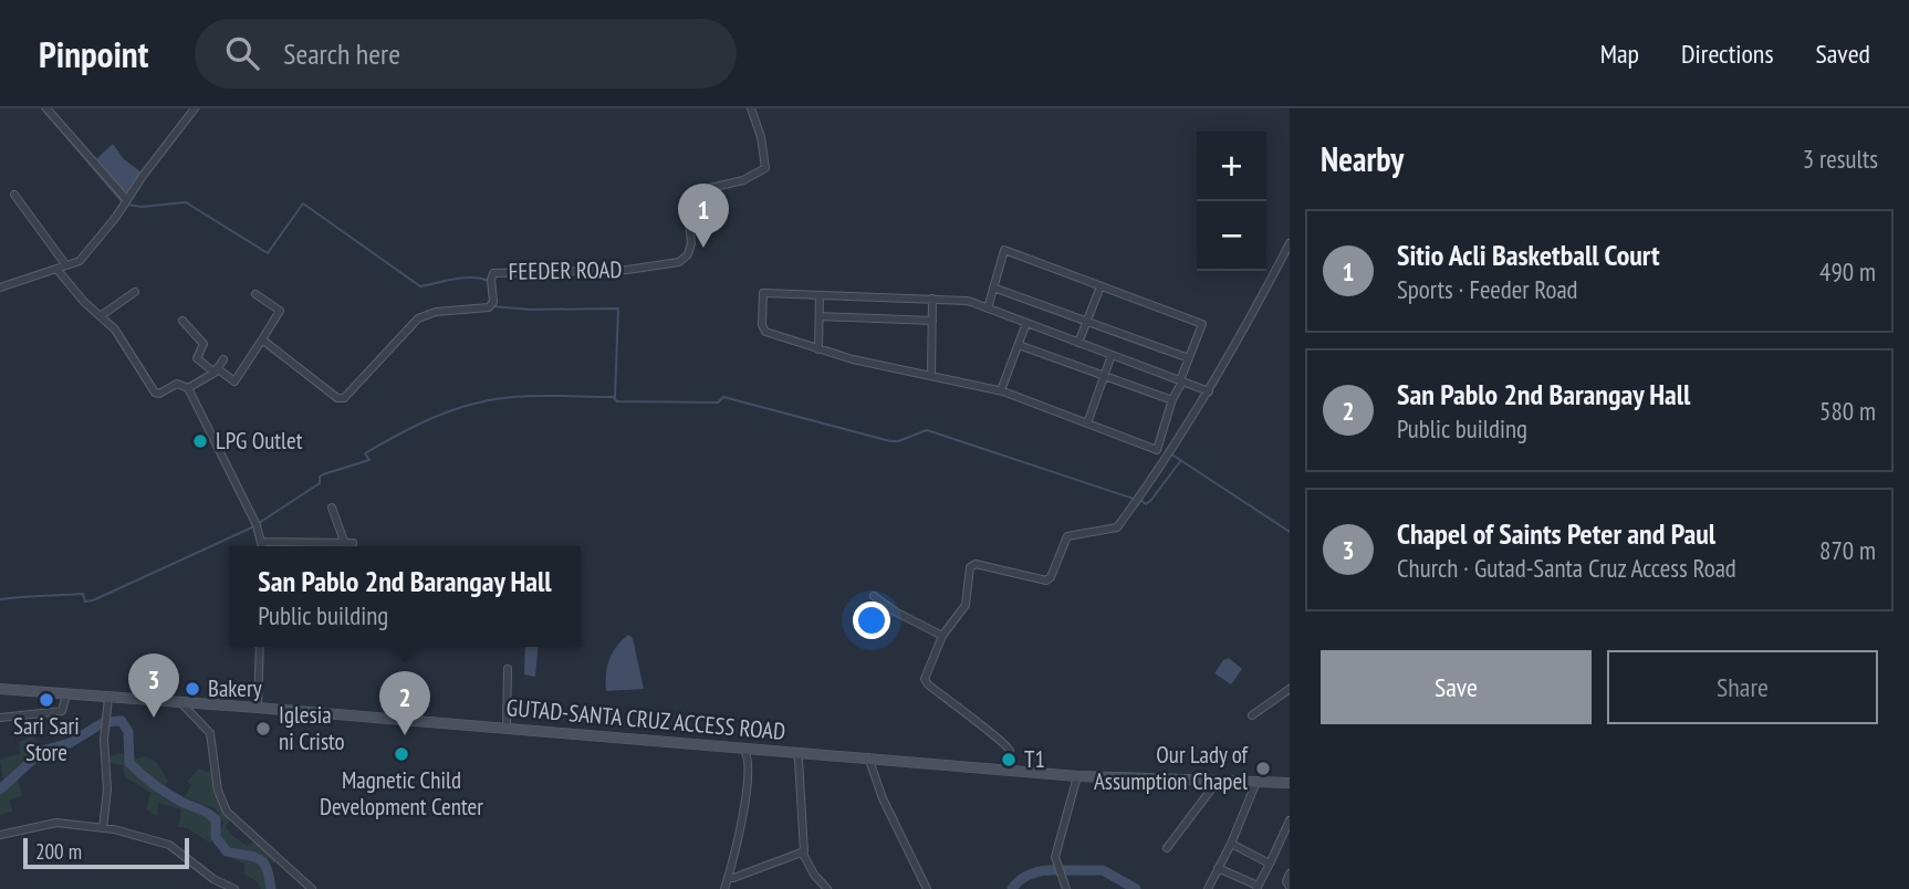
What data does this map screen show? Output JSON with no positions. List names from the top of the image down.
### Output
{
  "streets": {
    "main road": ["GUTAD-SANTA CRUZ ACCESS ROAD"],
    "street": ["FEEDER ROAD"]
  },
  "places": [
    "LPG Outlet",
    "Bakery",
    "Sari Sari Store",
    "Iglesia ni Cristo",
    "Magnetic Child Development Center",
    "T1",
    "Our Lady of Assumption Chapel"
  ],
  "scale_bar": "200 m",
  "page": {
    "header": "Pinpoint",
    "search": "Search here",
    "nav": ["Map", "Directions", "Saved"],
    "heading": ["Nearby", "3 results"],
    "map_buttons": ["+", "−"],
    "pins": ["1", "3", "2"],
    "list": [
      {
        "mark": "1",
        "name": "Sitio Acli Basketball Court",
        "note": "Sports · Feeder Road",
        "value": "490 m"
      },
      {
        "mark": "2",
        "name": "San Pablo 2nd Barangay Hall",
        "note": "Public building",
        "value": "580 m"
      },
      {
        "mark": "3",
        "name": "Chapel of Saints Peter and Paul",
        "note": "Church · Gutad-Santa Cruz Access Road",
        "value": "870 m"
      }
    ],
    "popup": ["San Pablo 2nd Barangay Hall", "Public building"],
    "buttons": ["Save", "Share"],
    "scale": "200 m"
  }
}
